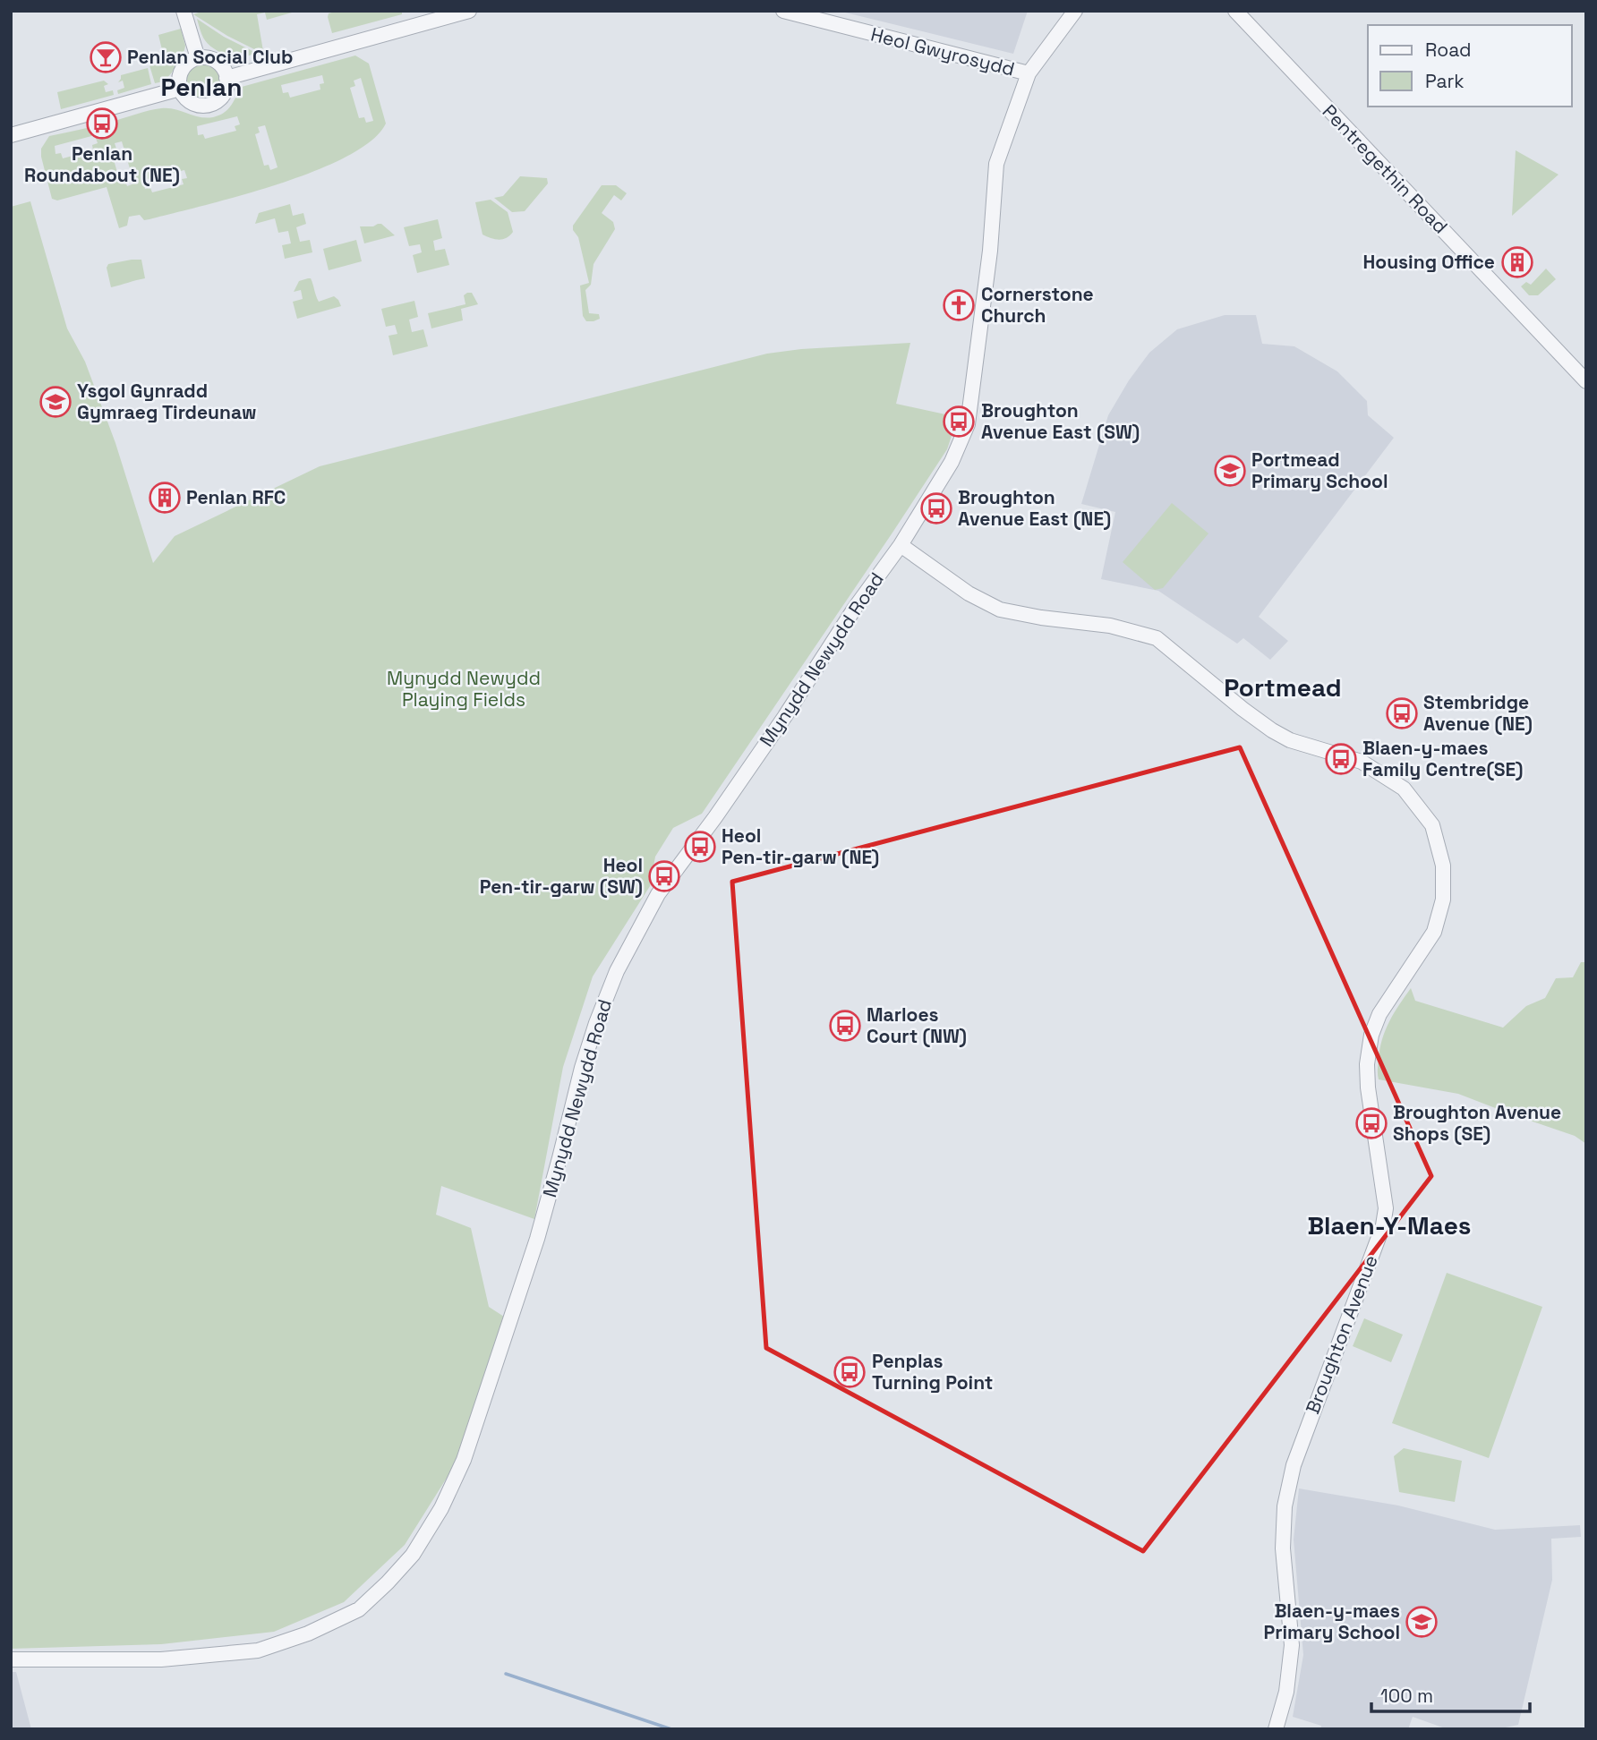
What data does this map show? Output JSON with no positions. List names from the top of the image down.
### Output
{
  "streets": {
    "street": [
      "Heol Gwyrosydd",
      "Pentregethin Road",
      "Mynydd Newydd Road",
      "Broughton Avenue"
    ]
  },
  "crossings": [
    ["Heol Gwyrosydd", "Mynydd Newydd Road"],
    ["Mynydd Newydd Road", "Broughton Avenue"]
  ],
  "districts": ["Penlan", "Portmead", "Blaen-Y-Maes"],
  "parks": ["Mynydd Newydd Playing Fields"],
  "places": {
    "bar": ["Penlan Social Club"],
    "bus stop": [
      "Penlan Roundabout (NE)",
      "Broughton Avenue East (SW)",
      "Broughton Avenue East (NE)",
      "Stembridge Avenue (NE)",
      "Blaen-y-maes Family Centre(SE)",
      "Heol Pen-tir-garw (NE)",
      "Heol Pen-tir-garw (SW)",
      "Marloes Court (NW)",
      "Broughton Avenue Shops (SE)",
      "Penplas Turning Point"
    ],
    "building": ["Housing Office", "Penlan RFC"],
    "church": ["Cornerstone Church"],
    "school or university": ["Ysgol Gynradd Gymraeg Tirdeunaw", "Portmead Primary School", "Blaen-y-maes Primary School"]
  },
  "legend": ["Road", "Park"],
  "scale_bar": "100 m"
}
